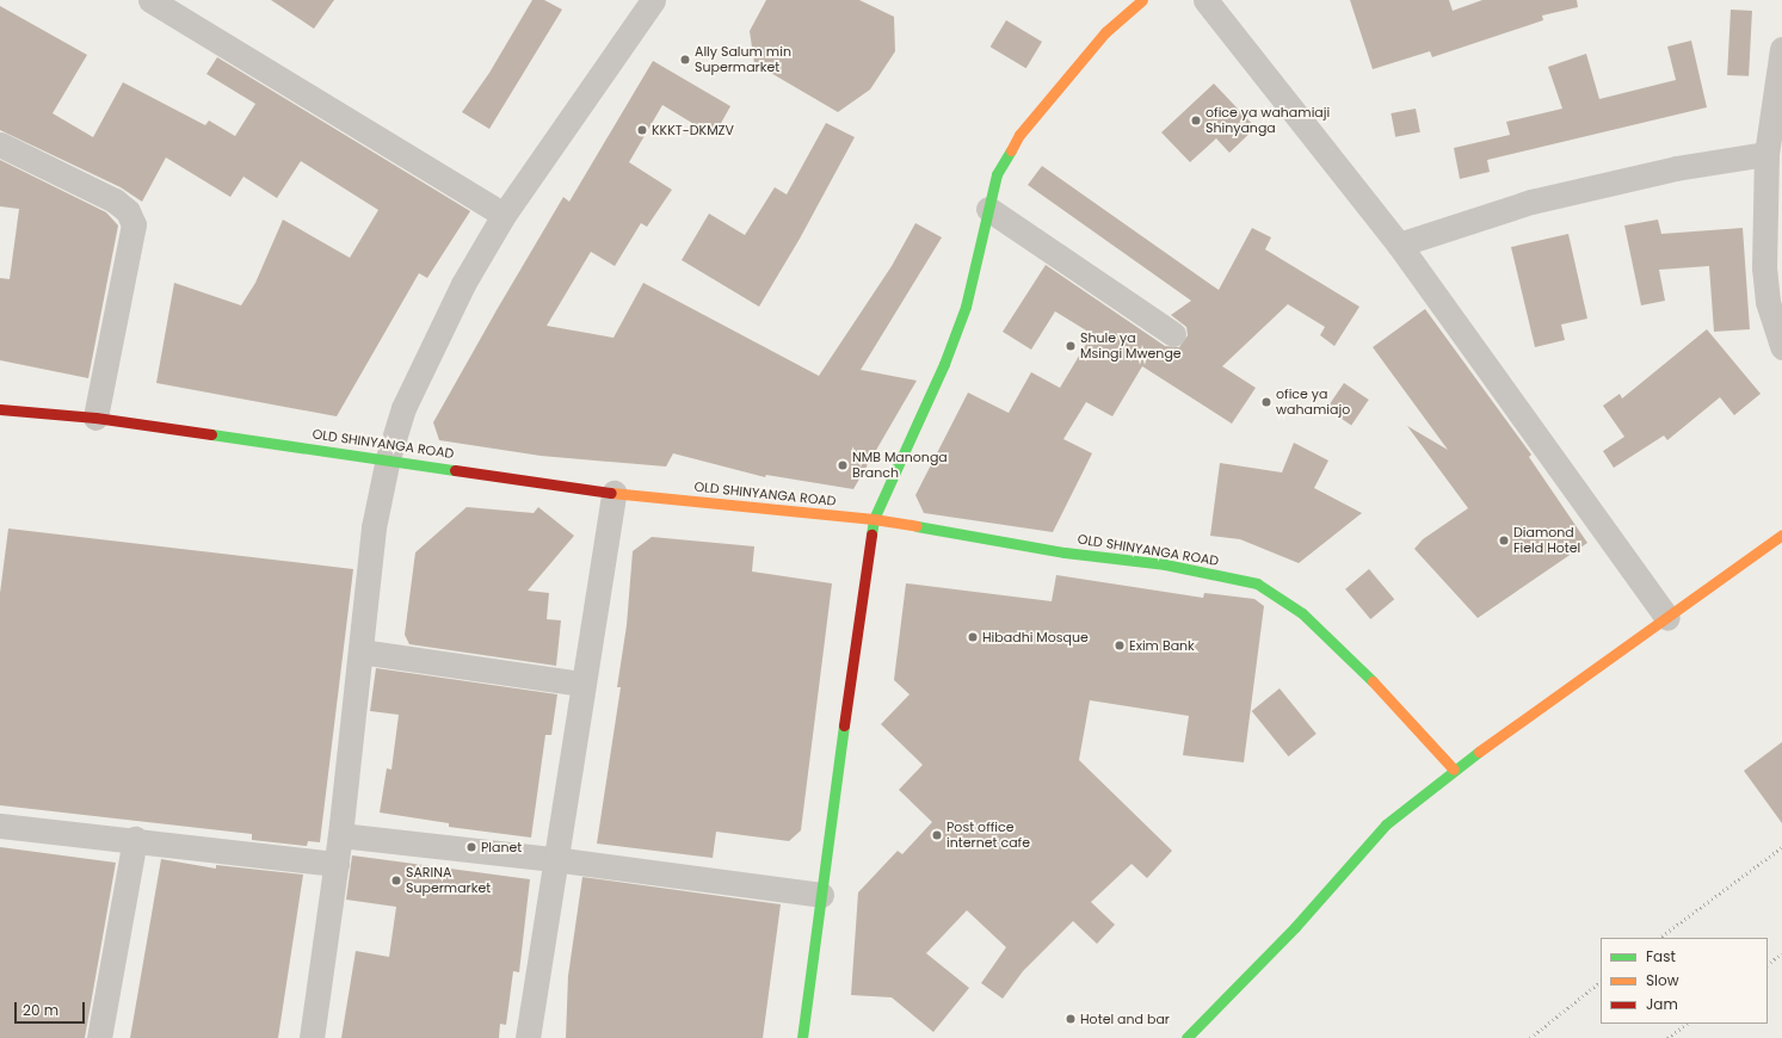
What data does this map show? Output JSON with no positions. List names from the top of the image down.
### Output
{
  "streets": {
    "main road": ["OLD SHINYANGA ROAD"]
  },
  "places": [
    "Ally Salum min Supermarket",
    "ofice ya wahamiaji Shinyanga",
    "KKKT-DKMZV",
    "Shule ya Msingi Mwenge",
    "ofice ya wahamiajo",
    "NMB Manonga Branch",
    "Diamond Field Hotel",
    "Hibadhi Mosque",
    "Exim Bank",
    "Post office internet cafe",
    "Planet",
    "SARINA Supermarket",
    "Hotel and bar"
  ],
  "legend": ["Fast", "Slow", "Jam"],
  "scale_bar": "20 m"
}
